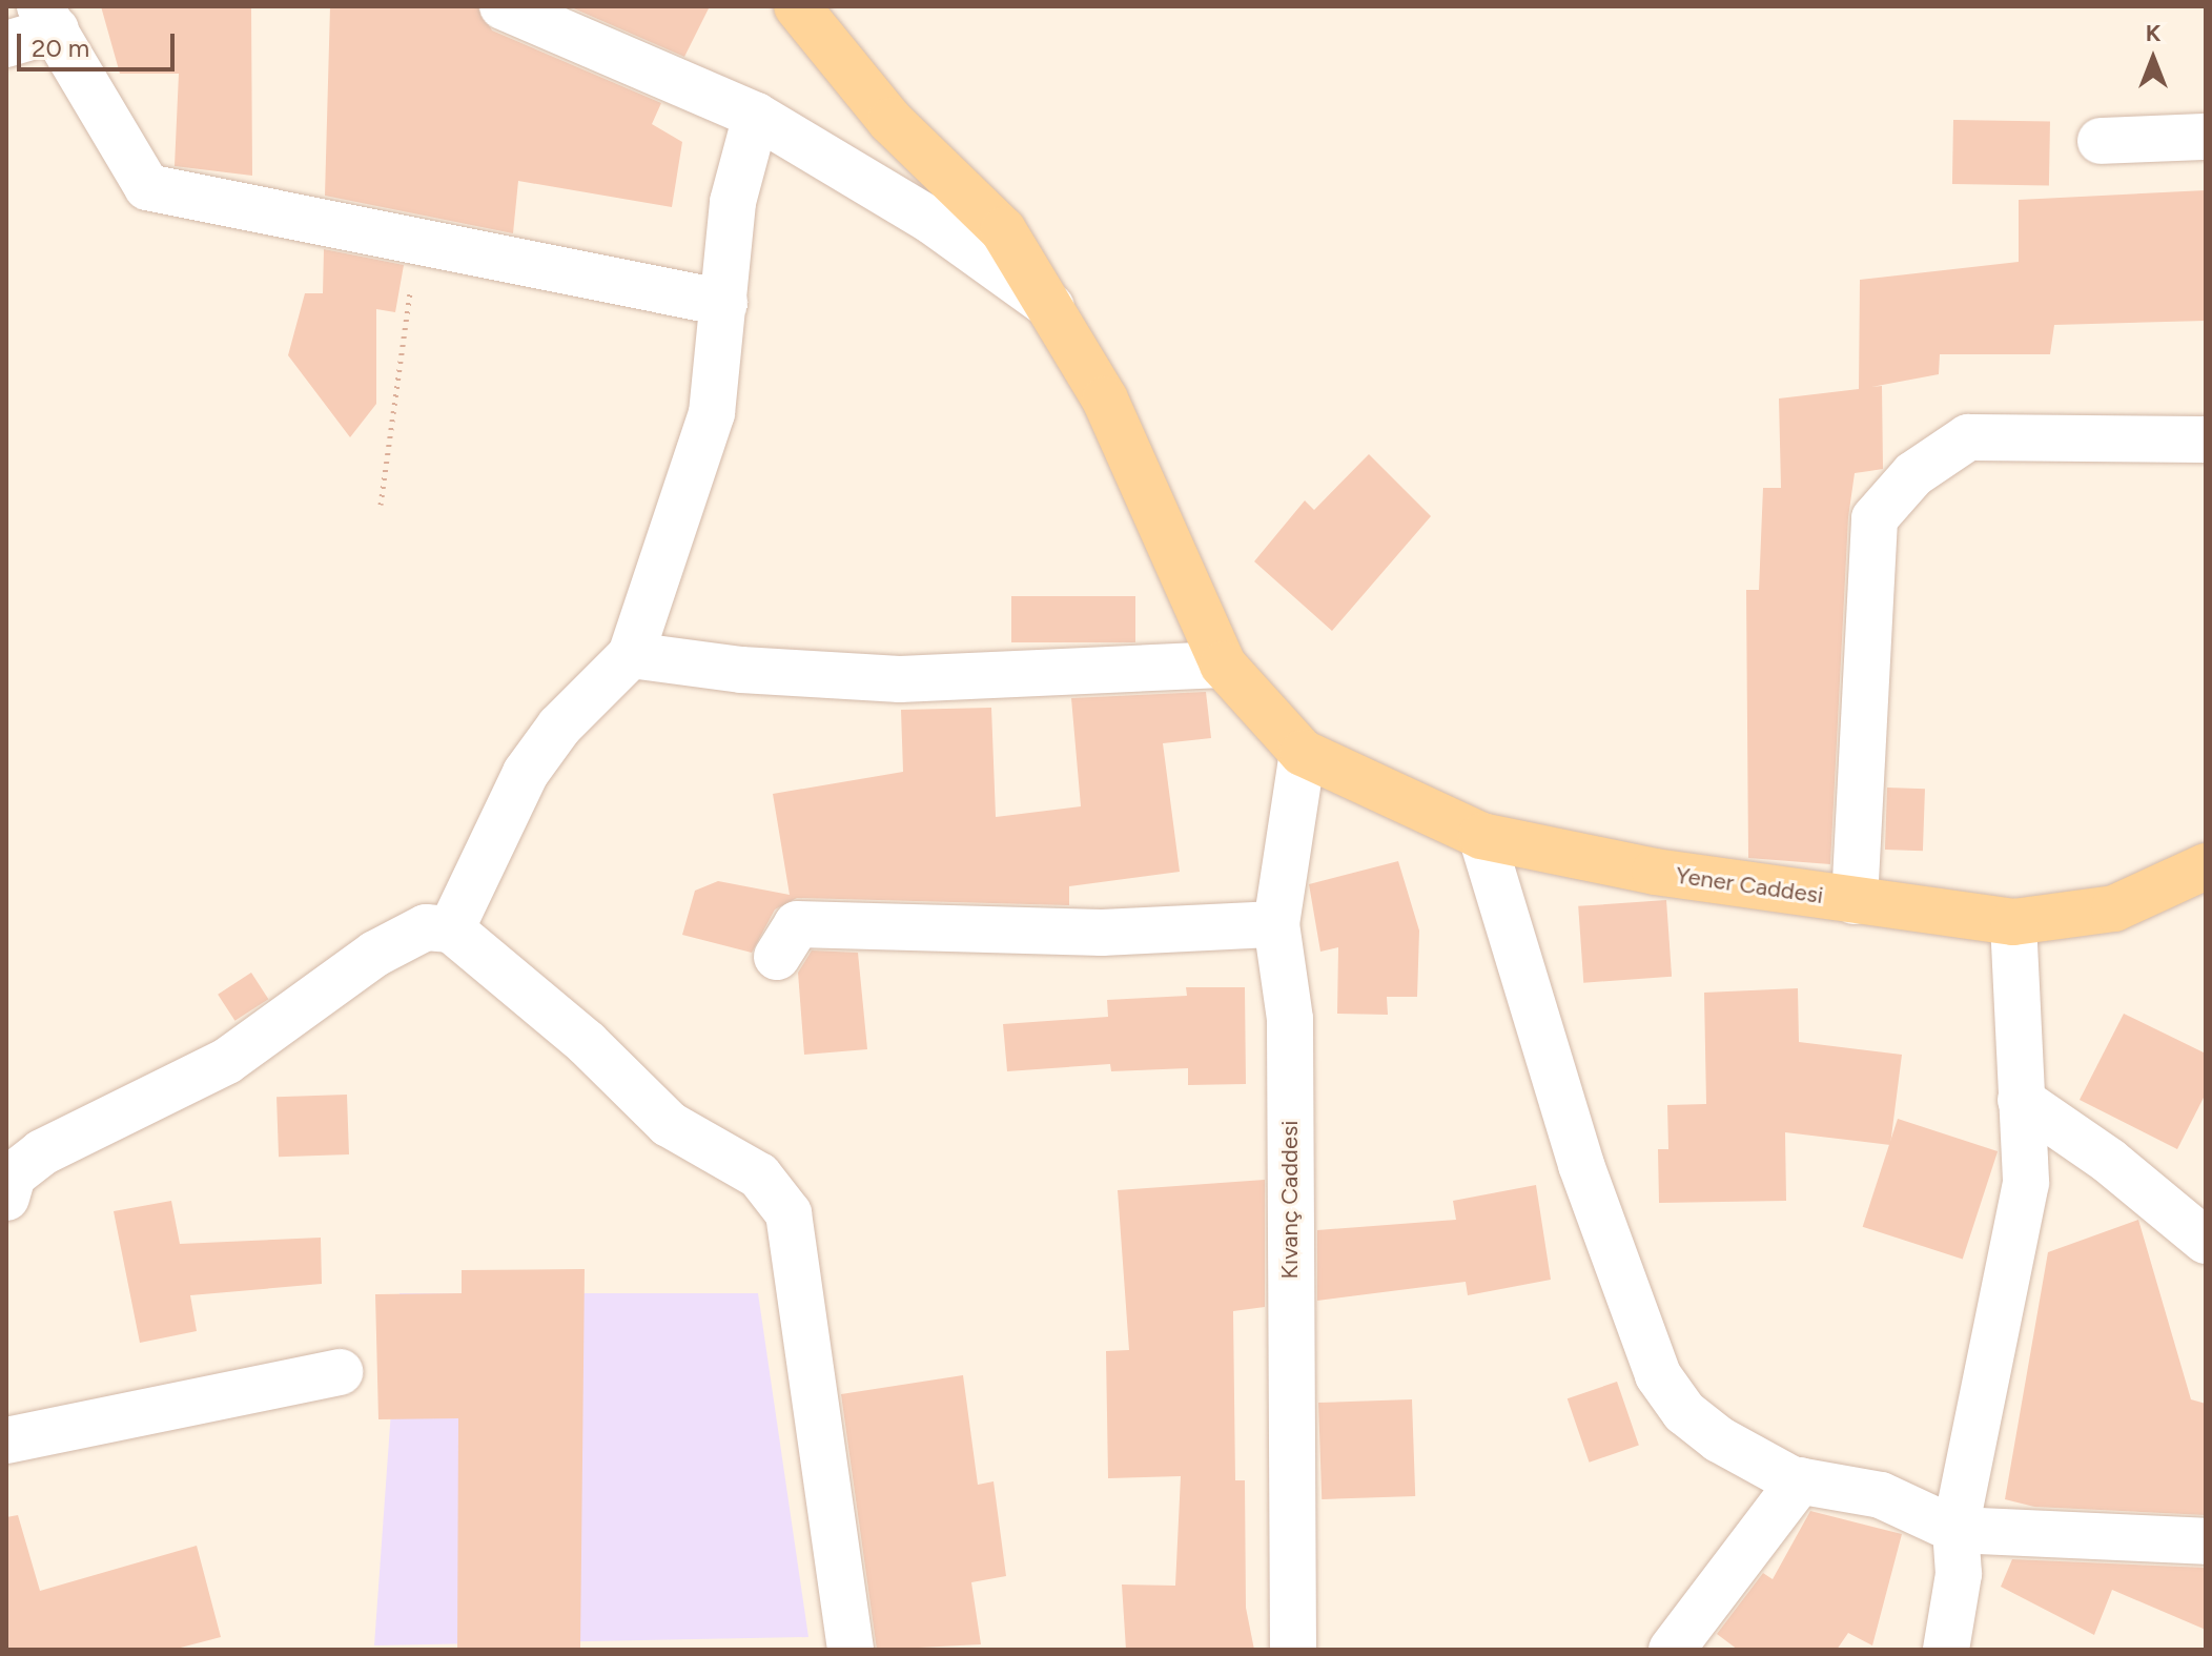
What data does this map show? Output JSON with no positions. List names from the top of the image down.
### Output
{
  "streets": {
    "main road": ["Yener Caddesi"],
    "street": ["Kıvanç Caddesi"]
  },
  "crossings": [
    ["Yener Caddesi", "Kıvanç Caddesi"]
  ],
  "scale_bar": "20 m",
  "north": "top"
}
